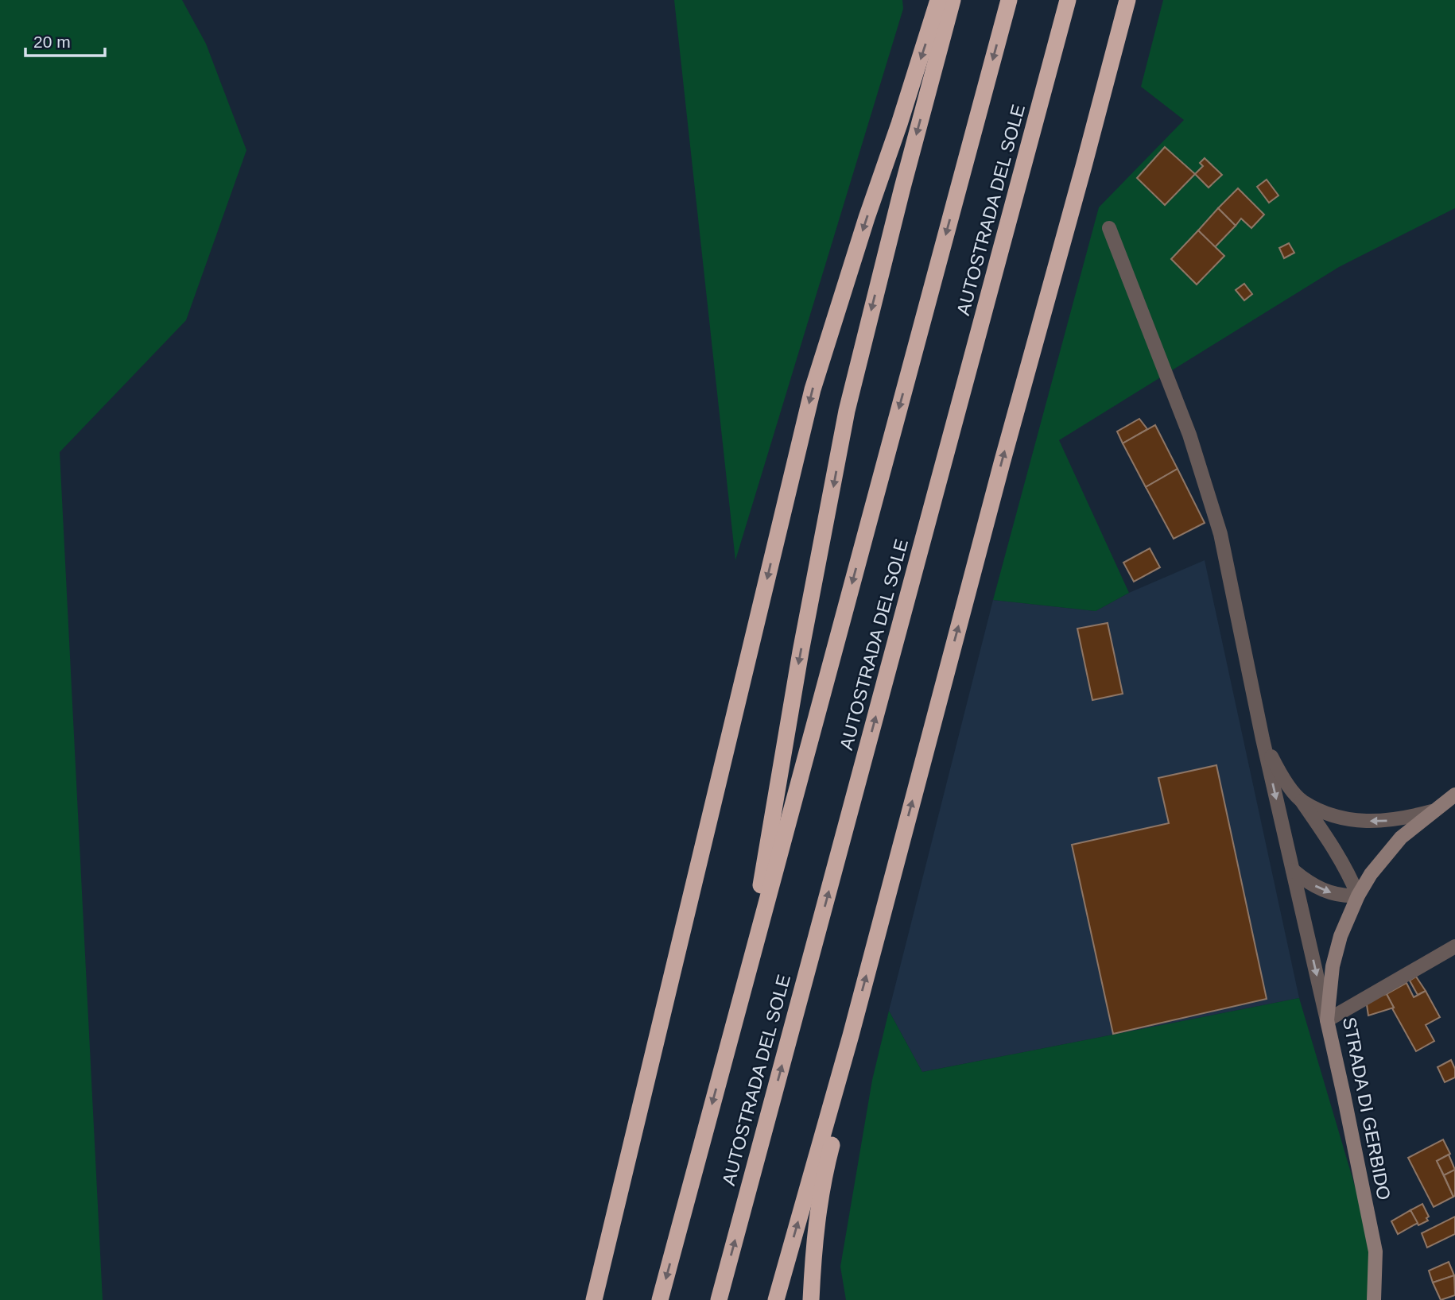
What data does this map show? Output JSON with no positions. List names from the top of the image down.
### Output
{
  "streets": {
    "highway": ["AUTOSTRADA DEL SOLE"],
    "street": ["STRADA DI GERBIDO"]
  },
  "scale_bar": "20 m"
}
